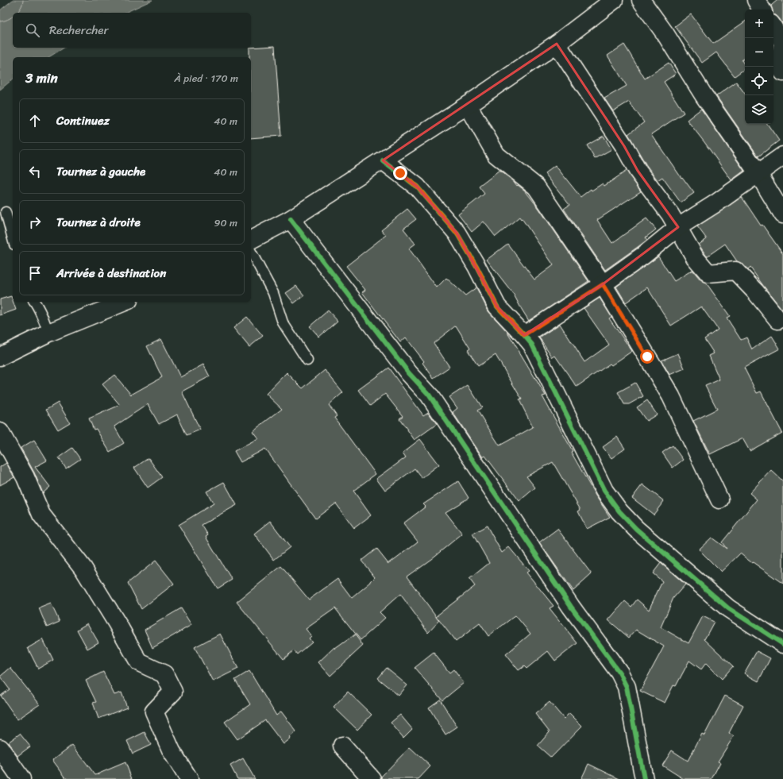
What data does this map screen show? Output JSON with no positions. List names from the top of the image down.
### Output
{
  "page": {
    "map_buttons": ["+", "−"],
    "search": "Rechercher",
    "heading": ["3 min", "À pied · 170 m"],
    "list": [
      ["Continuez", "40 m"],
      ["Tournez à gauche", "40 m"],
      ["Tournez à droite", "90 m"],
      "Arrivée à destination"
    ]
  }
}
